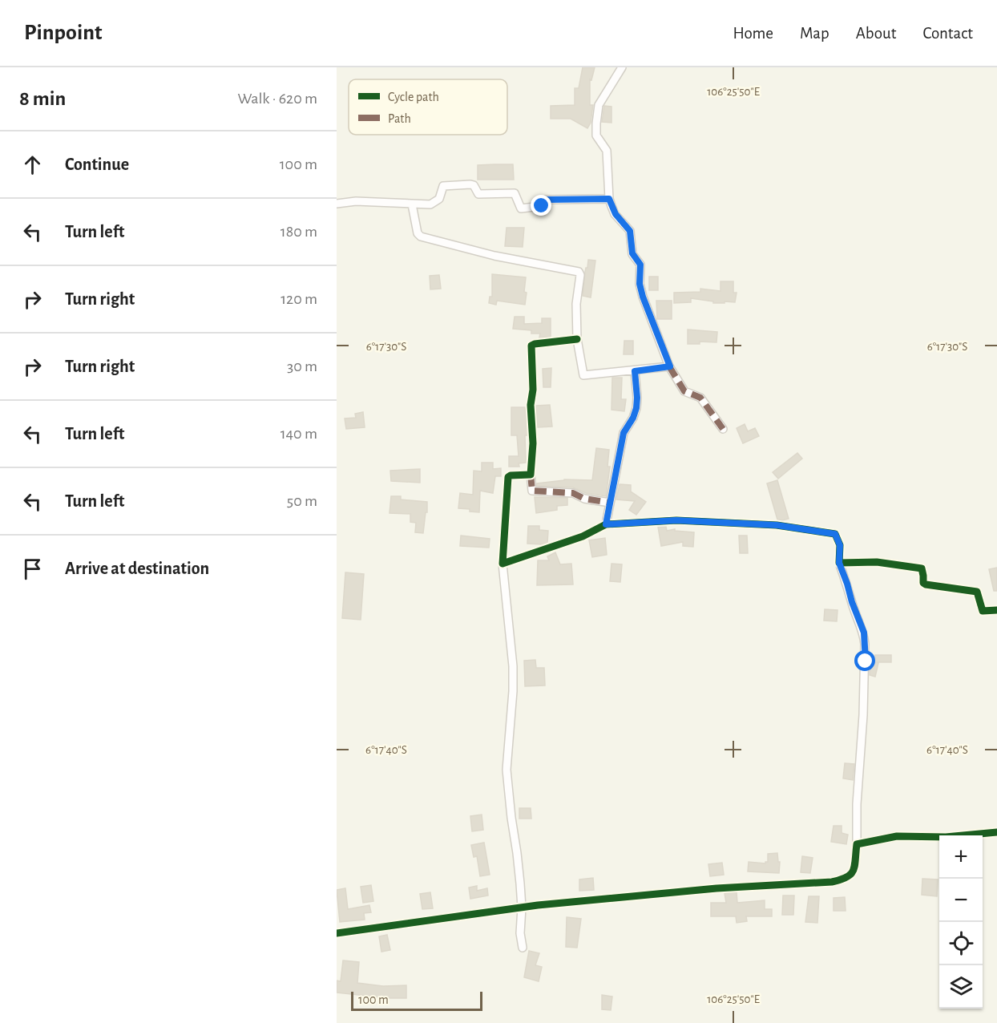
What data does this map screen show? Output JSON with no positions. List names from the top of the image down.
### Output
{
  "legend": ["Cycle path", "Path"],
  "scale_bar": "100 m",
  "page": {
    "header": "Pinpoint",
    "nav": [
      "Home",
      "Map",
      "About",
      "Contact"
    ],
    "heading": ["8 min", "Walk · 620 m"],
    "list": [
      ["Continue", "100 m"],
      ["Turn left", "180 m"],
      ["Turn right", "120 m"],
      ["Turn right", "30 m"],
      ["Turn left", "140 m"],
      ["Turn left", "50 m"],
      "Arrive at destination"
    ],
    "map_buttons": ["+", "−"],
    "scale": "100 m"
  },
  "coordinates": ["106°25'50\"E", "6°17'30\"S", "6°17'40\"S"]
}
